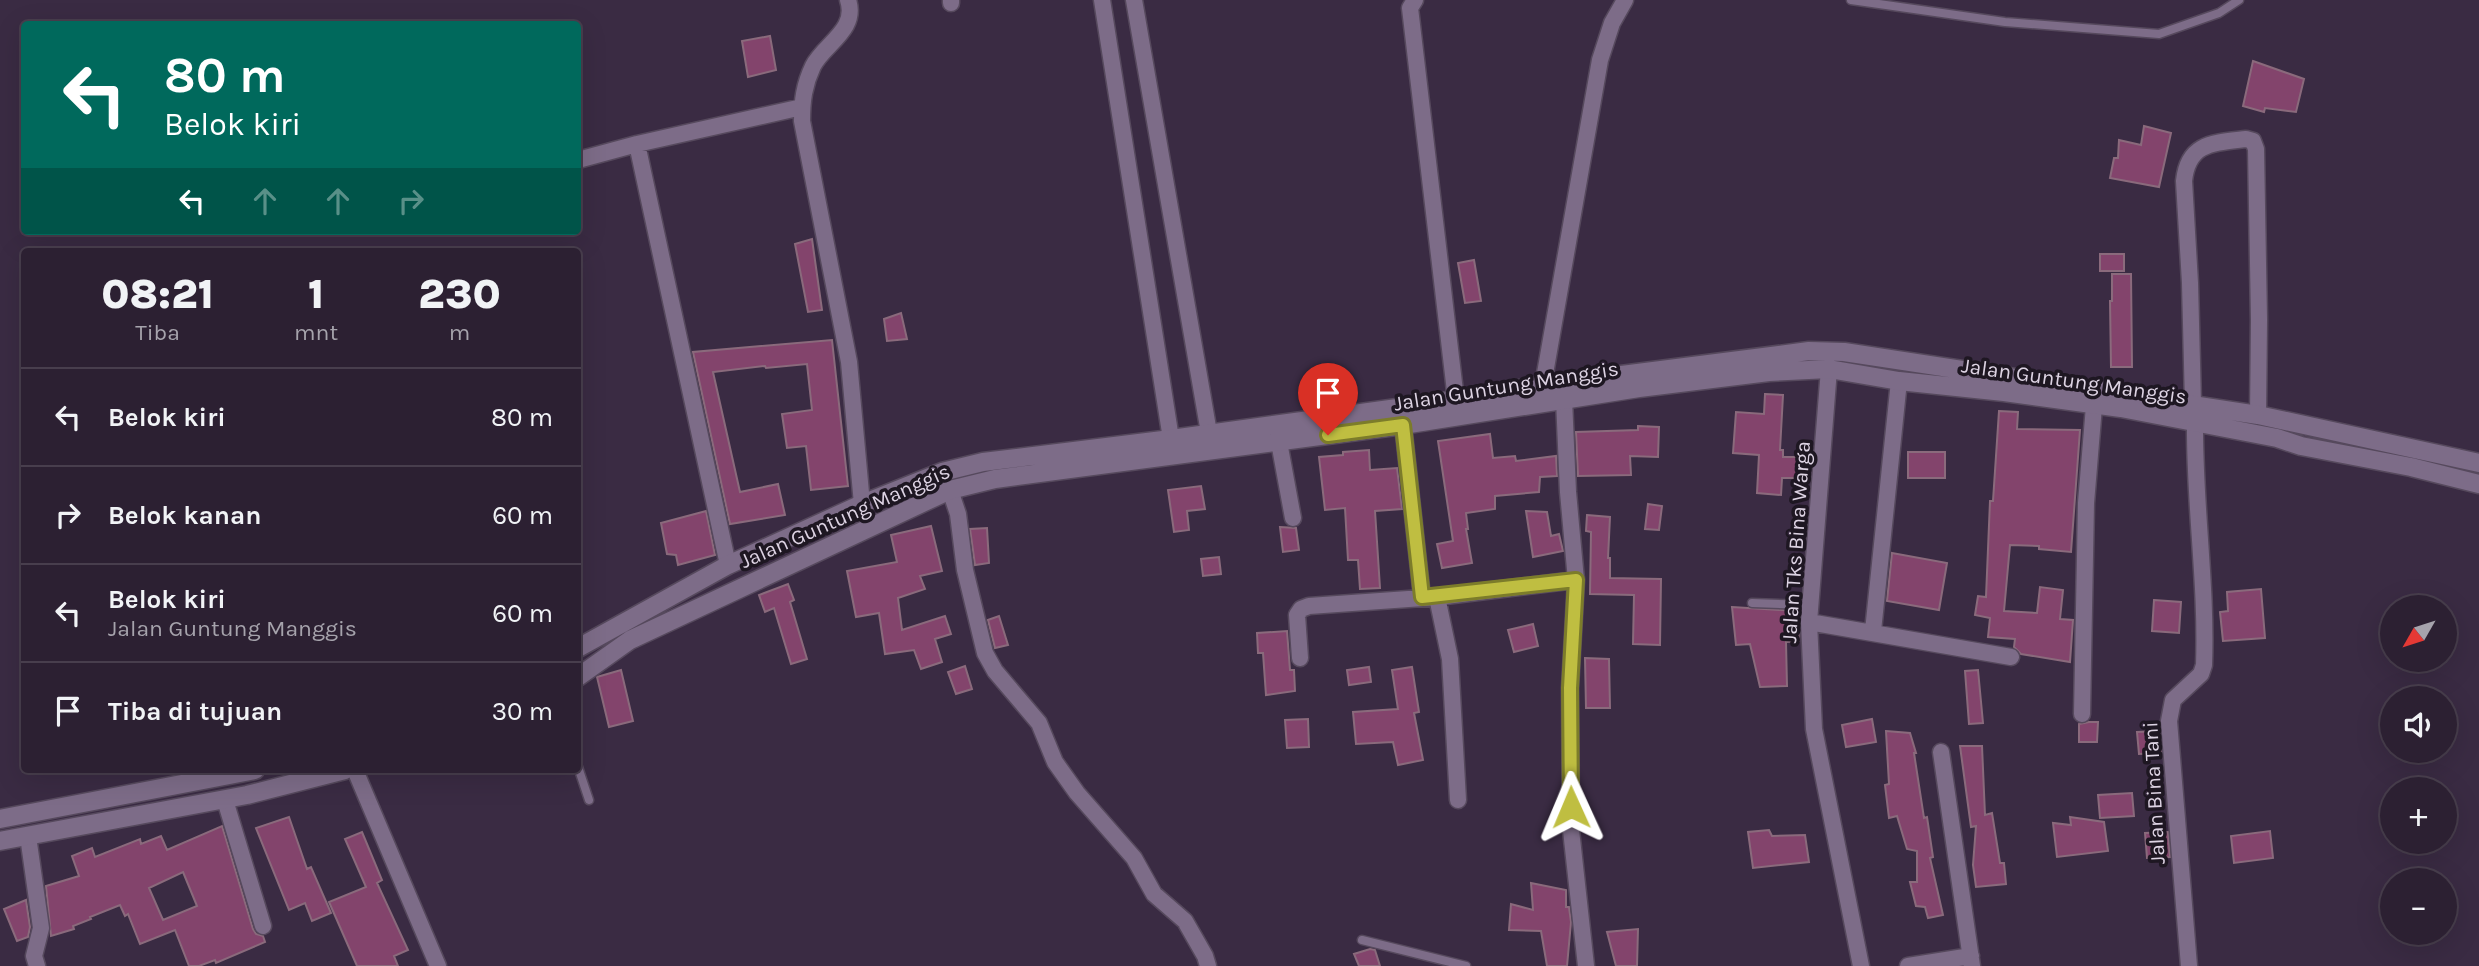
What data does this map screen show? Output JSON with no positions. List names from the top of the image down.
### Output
{
  "streets": {
    "street": ["Jalan Guntung Manggis", "Jalan Tks Bina Warga", "Jalan Bina Tani"]
  },
  "crossings": [
    ["Jalan Guntung Manggis", "Jalan Tks Bina Warga"],
    ["Jalan Guntung Manggis", "Jalan Bina Tani"]
  ],
  "north": "bottom left",
  "page": {
    "turn": ["80 m", "Belok kiri"],
    "eta": [
      "08:21",
      "Tiba",
      "1",
      "mnt",
      "230",
      "m"
    ],
    "list": [
      {
        "name": "Belok kiri",
        "value": "80 m"
      },
      {
        "name": "Belok kanan",
        "value": "60 m"
      },
      {
        "name": "Belok kiri",
        "note": "Jalan Guntung Manggis",
        "value": "60 m"
      },
      {
        "name": "Tiba di tujuan",
        "value": "30 m"
      }
    ],
    "map_buttons": ["+", "−"]
  }
}
